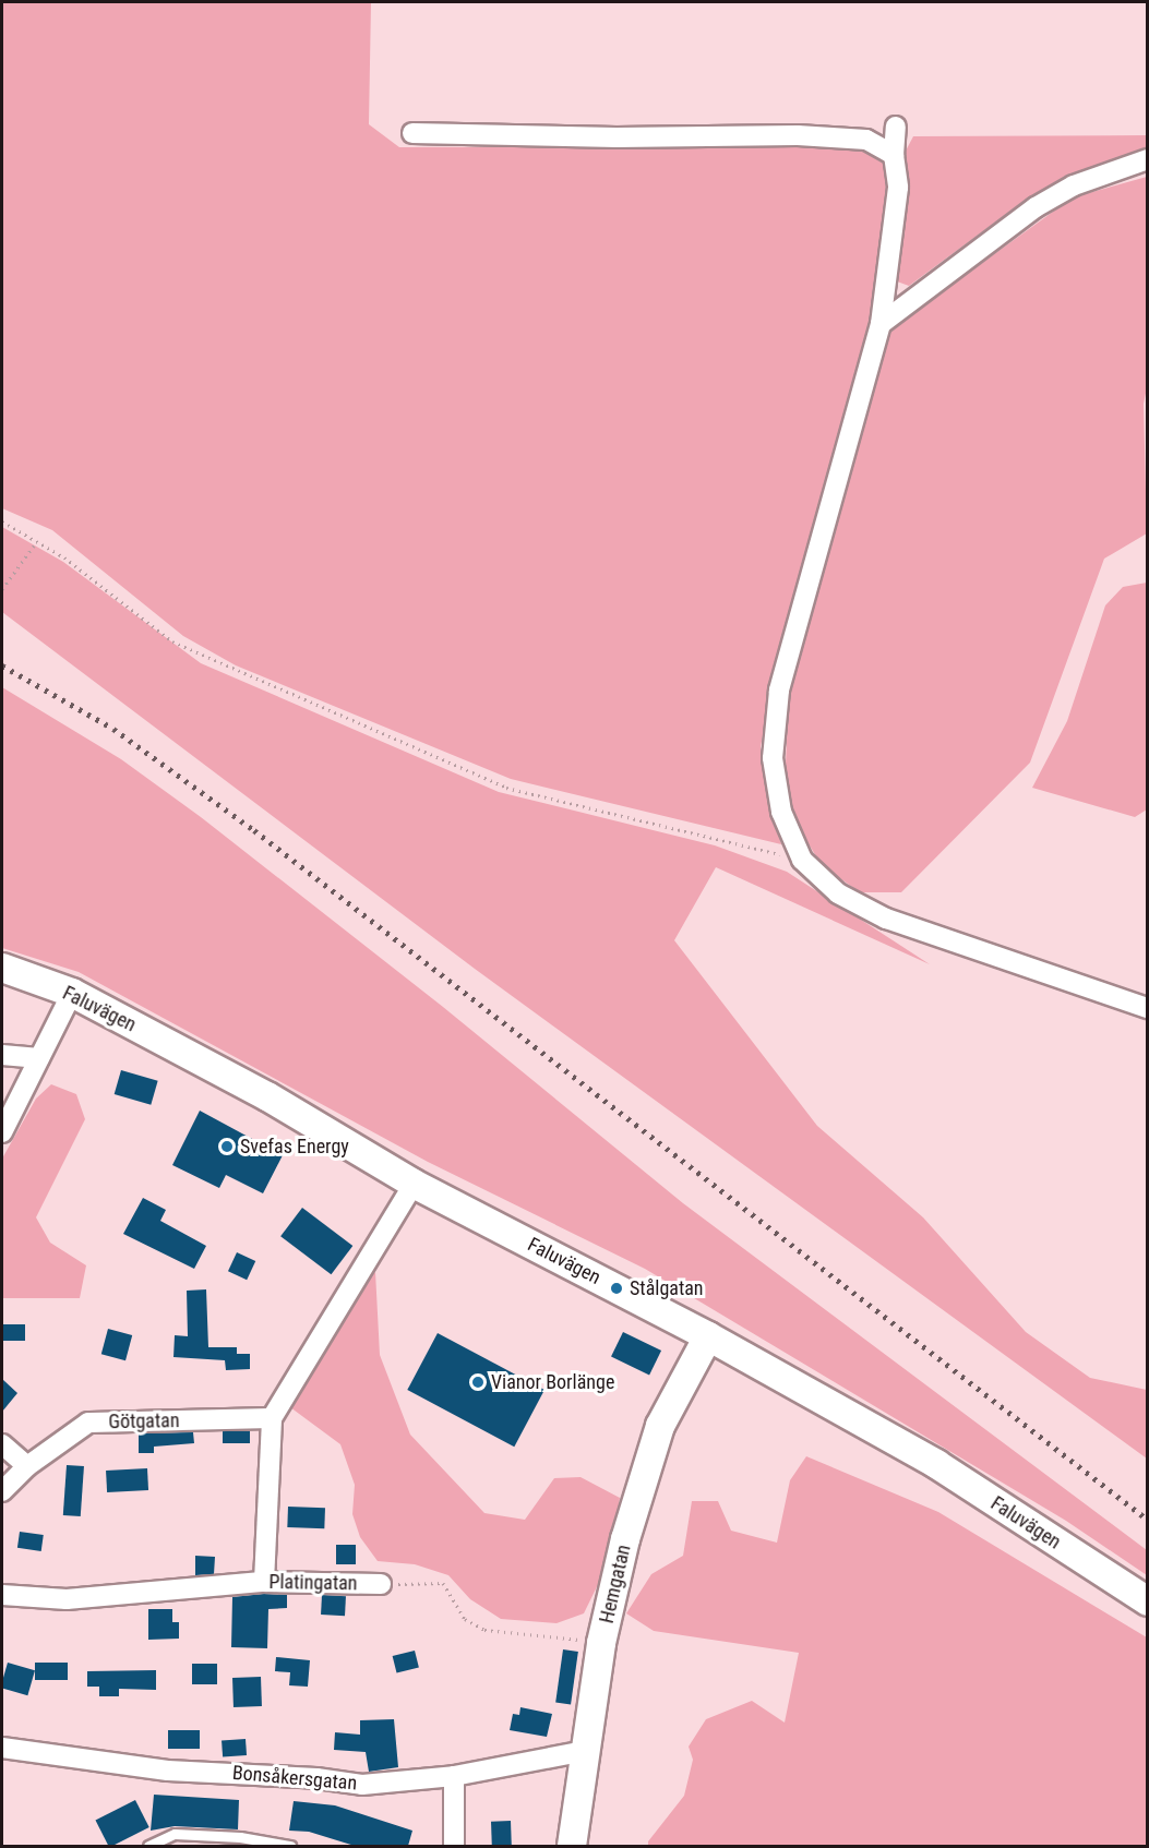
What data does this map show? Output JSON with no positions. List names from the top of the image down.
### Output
{
  "streets": {
    "street": [
      "Faluvägen",
      "Götgatan",
      "Platingatan",
      "Hemgatan",
      "Bonsåkersgatan"
    ]
  },
  "crossings": [
    ["Faluvägen", "Hemgatan"],
    ["Platingatan", "Hemgatan"],
    ["Hemgatan", "Bonsåkersgatan"]
  ],
  "places": ["Svefas Energy", "Stålgatan", "Vianor Borlänge"]
}
